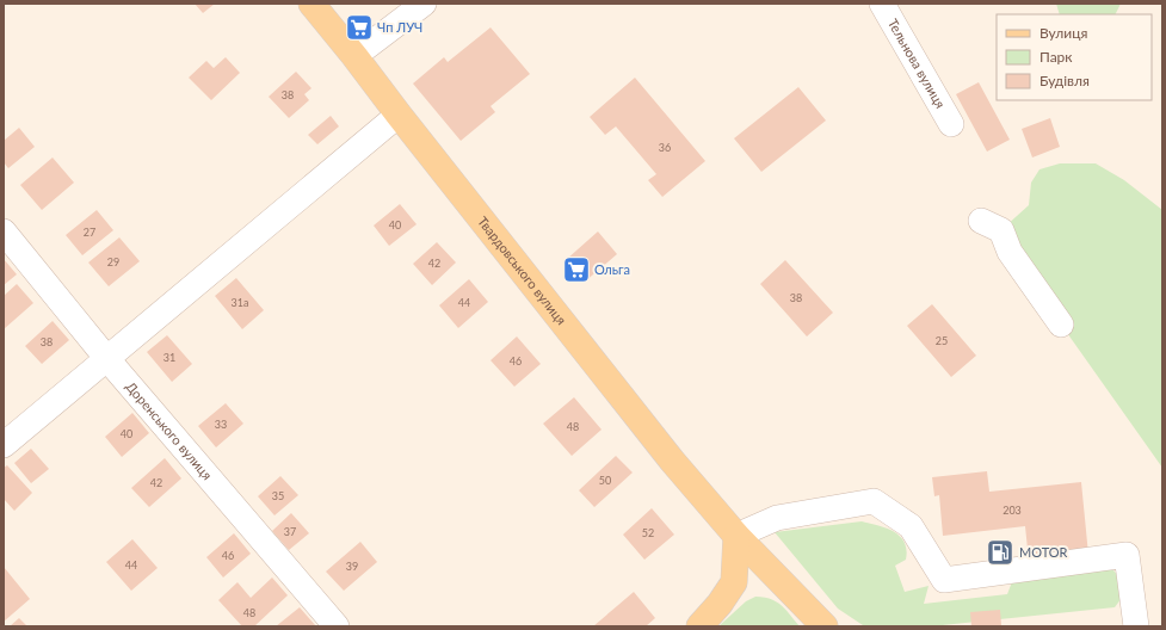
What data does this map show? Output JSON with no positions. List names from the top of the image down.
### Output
{
  "streets": {
    "main road": ["Твардовського вулиця"],
    "street": ["Тельнова вулиця", "Доренського вулиця"]
  },
  "places": {
    "supermarket": ["Чп ЛУЧ", "Ольга"],
    "fuel station": ["MOTOR"]
  },
  "house_numbers": [
    "38",
    "36",
    "40",
    "27",
    "29",
    "42",
    "38",
    "31а",
    "44",
    "25",
    "38",
    "31",
    "46",
    "33",
    "48",
    "40",
    "50",
    "42",
    "35",
    "203",
    "37",
    "52",
    "46",
    "44",
    "39",
    "48"
  ],
  "legend": ["Вулиця", "Парк", "Будівля"]
}
